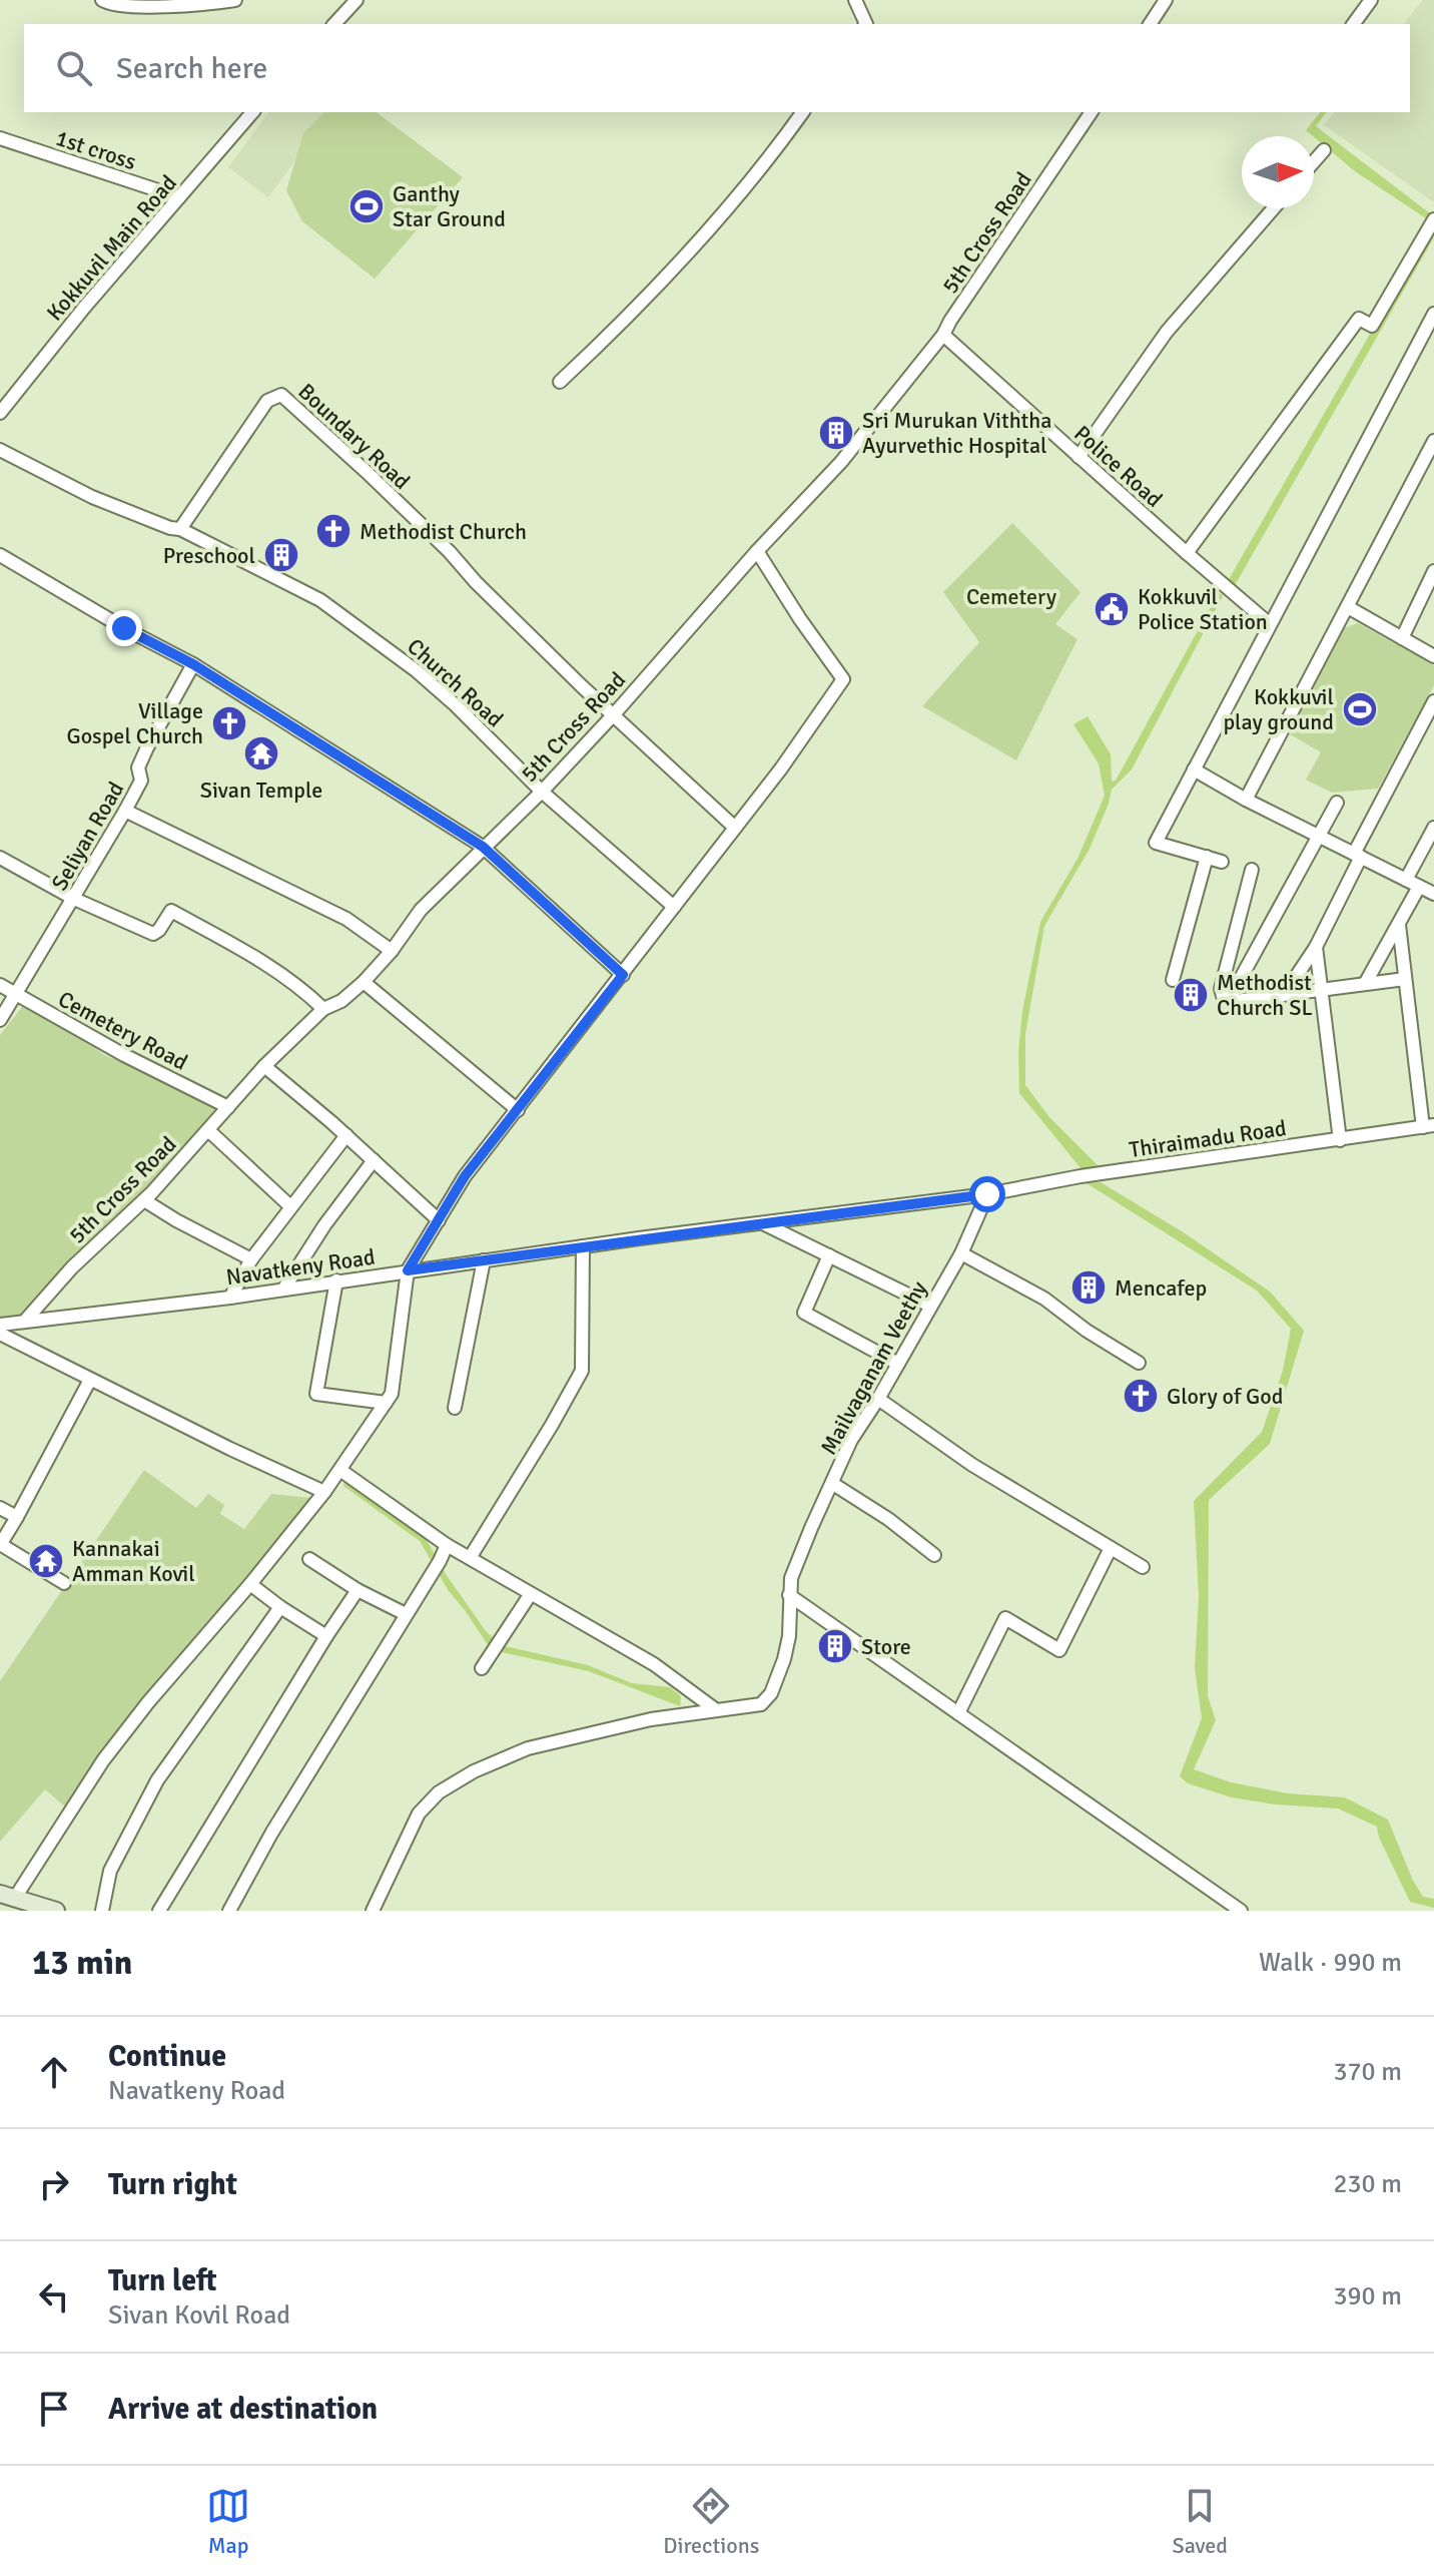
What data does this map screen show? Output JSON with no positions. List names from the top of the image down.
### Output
{
  "streets": {
    "street": [
      "1st cross",
      "5th Cross Road",
      "Kokkuvil Main Road",
      "Boundary Road",
      "Police Road",
      "Church Road",
      "Seliyan Road",
      "Cemetery Road",
      "Thiraimadu Road",
      "Navatkeny Road",
      "Mailvaganam Veethy"
    ]
  },
  "crossings": [
    ["1st cross", "Kokkuvil Main Road"],
    ["5th Cross Road", "Boundary Road"],
    ["5th Cross Road", "Police Road"],
    ["5th Cross Road", "Church Road"],
    ["5th Cross Road", "Cemetery Road"],
    ["5th Cross Road", "Navatkeny Road"],
    ["Boundary Road", "Church Road"],
    ["Seliyan Road", "Cemetery Road"],
    ["Thiraimadu Road", "Navatkeny Road"],
    ["Thiraimadu Road", "Mailvaganam Veethy"],
    ["Navatkeny Road", "Mailvaganam Veethy"]
  ],
  "parks": ["Cemetery"],
  "places": {
    "sports": ["Ganthy Star Ground", "Kokkuvil play ground"],
    "building": [
      "Sri Murukan Viththa Ayurvethic Hospital",
      "Preschool",
      "Methodist Church SL",
      "Mencafep",
      "Store"
    ],
    "church": ["Methodist Church", "Village Gospel Church", "Glory of God"],
    "public building": ["Kokkuvil Police Station"],
    "temple": ["Sivan Temple", "Kannakai Amman Kovil"]
  },
  "north": "right",
  "page": {
    "search": "Search here",
    "heading": ["13 min", "Walk · 990 m"],
    "list": [
      ["Continue", "Navatkeny Road", "370 m"],
      ["Turn right", "230 m"],
      ["Turn left", "Sivan Kovil Road", "390 m"],
      "Arrive at destination"
    ],
    "nav": ["Map", "Directions", "Saved"]
  }
}
